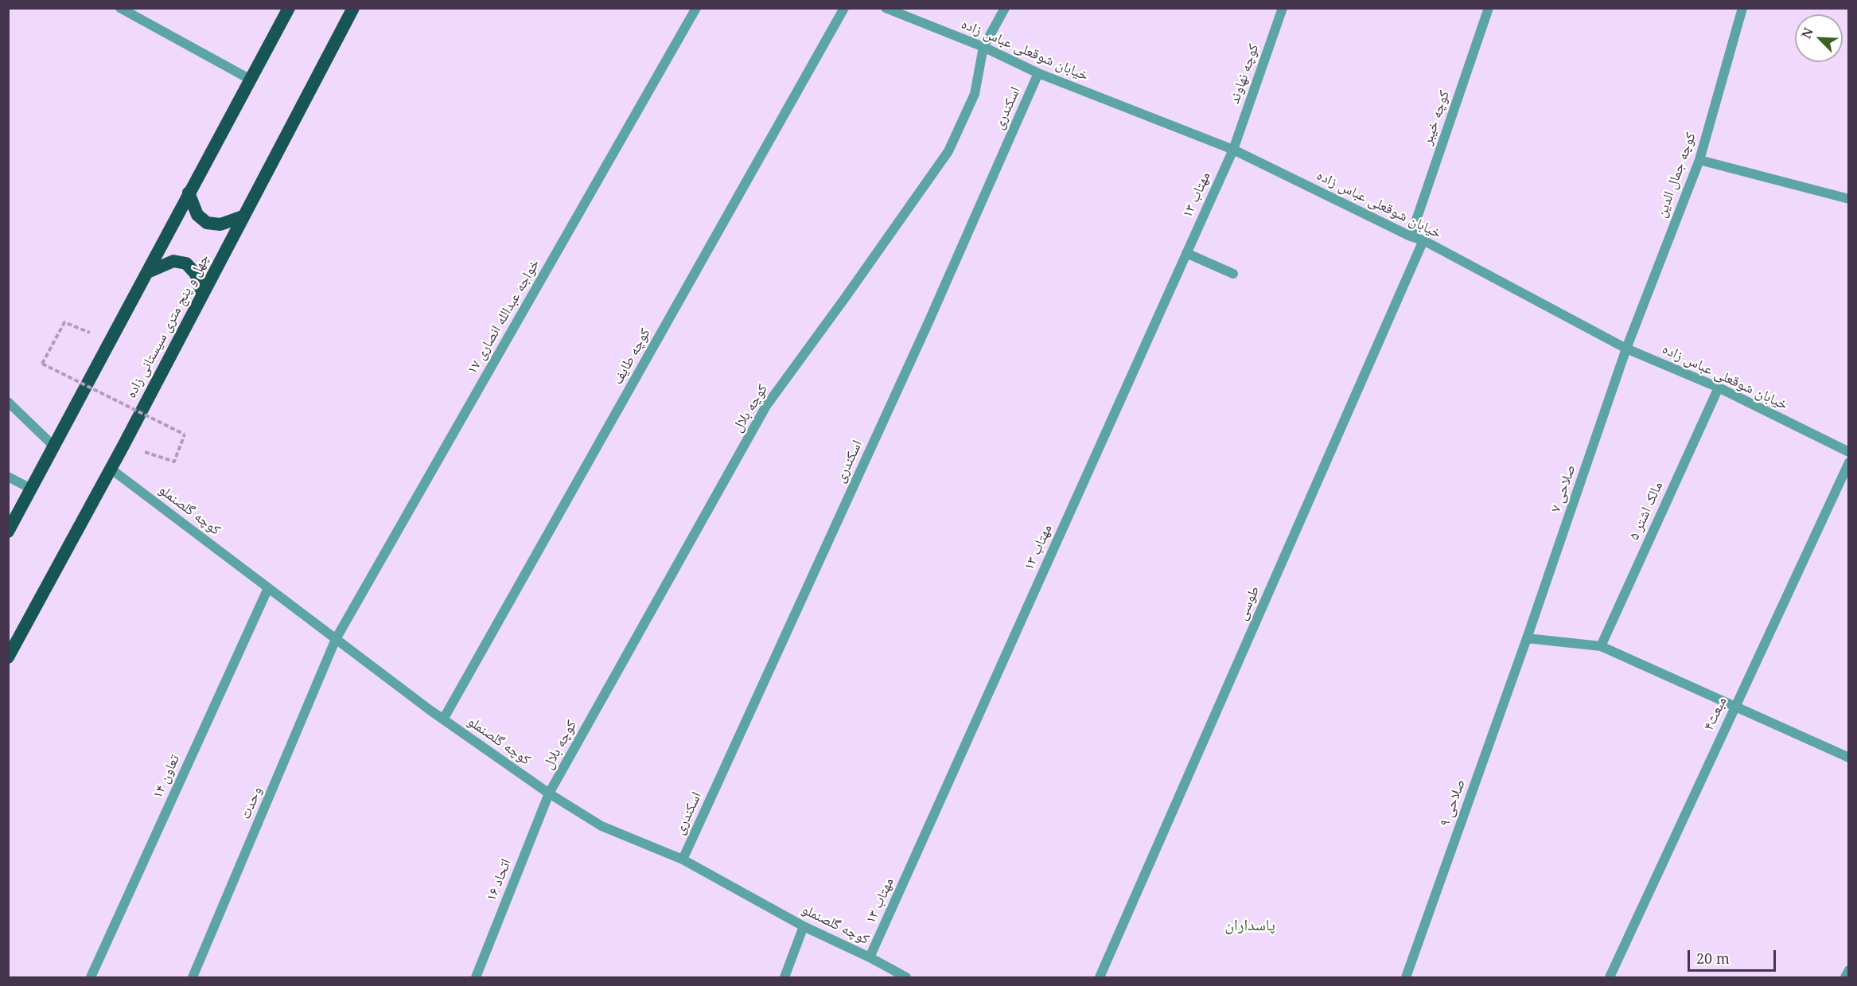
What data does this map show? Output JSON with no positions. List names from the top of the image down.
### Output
{
  "streets": {
    "highway": ["چهل و پنج متری سیستانی زاده"],
    "street": [
      "خیابان شوقعلی عباس زاده",
      "کوچه نهاوند",
      "اسکندری",
      "کوچه خیبر",
      "کوچه جمال الدین",
      "مهتاب ۱۳",
      "خواجه عبدالله انصاری ۱۷",
      "کوچه طایف",
      "کوچه بلال",
      "صلاحی ۷",
      "کوچه گلصنملو",
      "مالک اشتر ۵",
      "طوسی",
      "مبعث۴",
      "تعاون ۱۴",
      "وحدت",
      "صلاحی ۹",
      "اتحاد ۱۶"
    ]
  },
  "crossings": [
    ["خیابان شوقعلی عباس زاده", "کوچه نهاوند"],
    ["خیابان شوقعلی عباس زاده", "اسکندری"],
    ["خیابان شوقعلی عباس زاده", "کوچه خیبر"],
    ["خیابان شوقعلی عباس زاده", "کوچه جمال الدین"],
    ["خیابان شوقعلی عباس زاده", "مهتاب ۱۳"],
    ["خیابان شوقعلی عباس زاده", "کوچه بلال"],
    ["خیابان شوقعلی عباس زاده", "صلاحی ۷"],
    ["خیابان شوقعلی عباس زاده", "مالک اشتر ۵"],
    ["خیابان شوقعلی عباس زاده", "طوسی"],
    ["کوچه نهاوند", "مهتاب ۱۳"],
    ["اسکندری", "کوچه گلصنملو"],
    ["کوچه جمال الدین", "صلاحی ۷"],
    ["مهتاب ۱۳", "کوچه گلصنملو"],
    ["خواجه عبدالله انصاری ۱۷", "کوچه گلصنملو"],
    ["خواجه عبدالله انصاری ۱۷", "وحدت"],
    ["چهل و پنج متری سیستانی زاده", "کوچه گلصنملو"],
    ["کوچه طایف", "کوچه گلصنملو"],
    ["کوچه بلال", "کوچه گلصنملو"],
    ["کوچه بلال", "اتحاد ۱۶"],
    ["صلاحی ۷", "صلاحی ۹"],
    ["کوچه گلصنملو", "تعاون ۱۴"],
    ["کوچه گلصنملو", "وحدت"],
    ["کوچه گلصنملو", "اتحاد ۱۶"]
  ],
  "districts": ["پاسداران"],
  "scale_bar": "20 m",
  "north": "top left"
}
